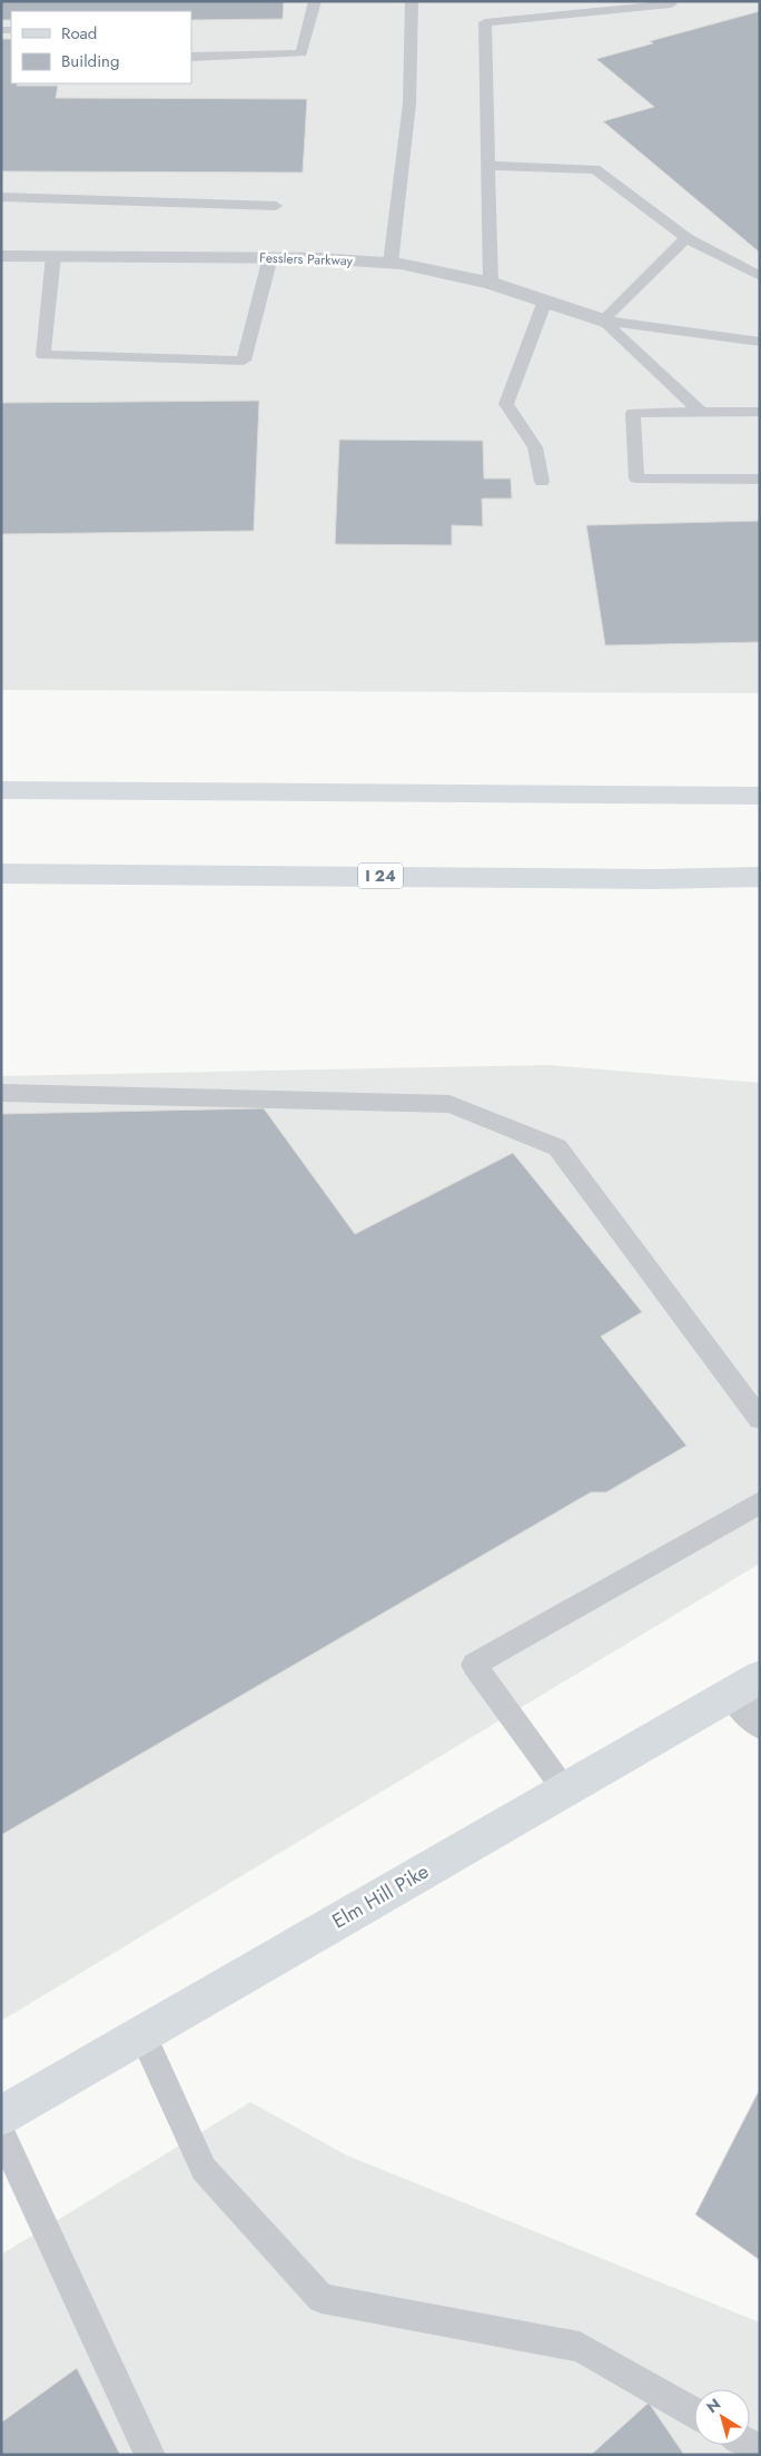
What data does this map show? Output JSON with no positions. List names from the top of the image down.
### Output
{
  "streets": {
    "main road": ["I 24", "Elm Hill Pike"],
    "street": ["Fesslers Parkway"]
  },
  "legend": ["Road", "Building"],
  "north": "top left"
}
